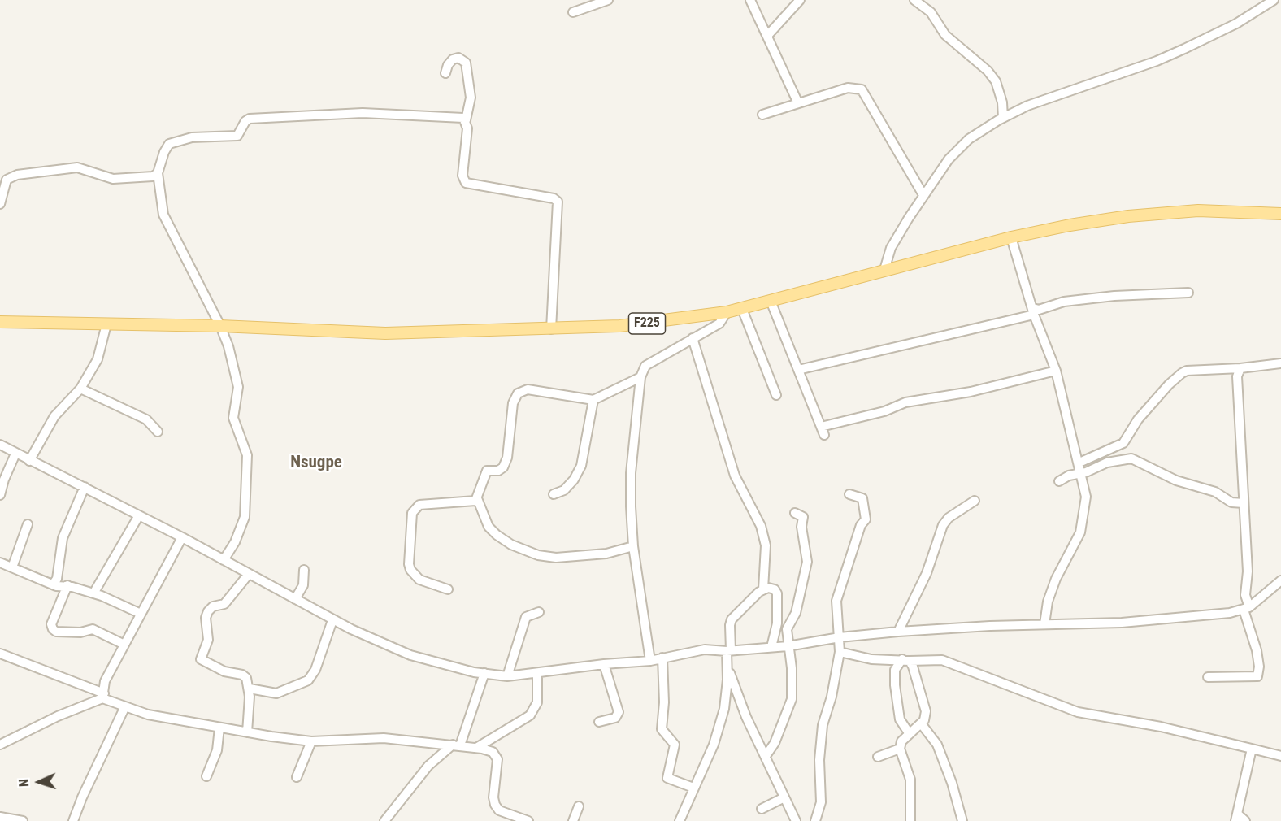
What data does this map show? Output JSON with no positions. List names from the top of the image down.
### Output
{
  "streets": {
    "main road": ["F225"]
  },
  "districts": ["Nsugpe"],
  "north": "left"
}
